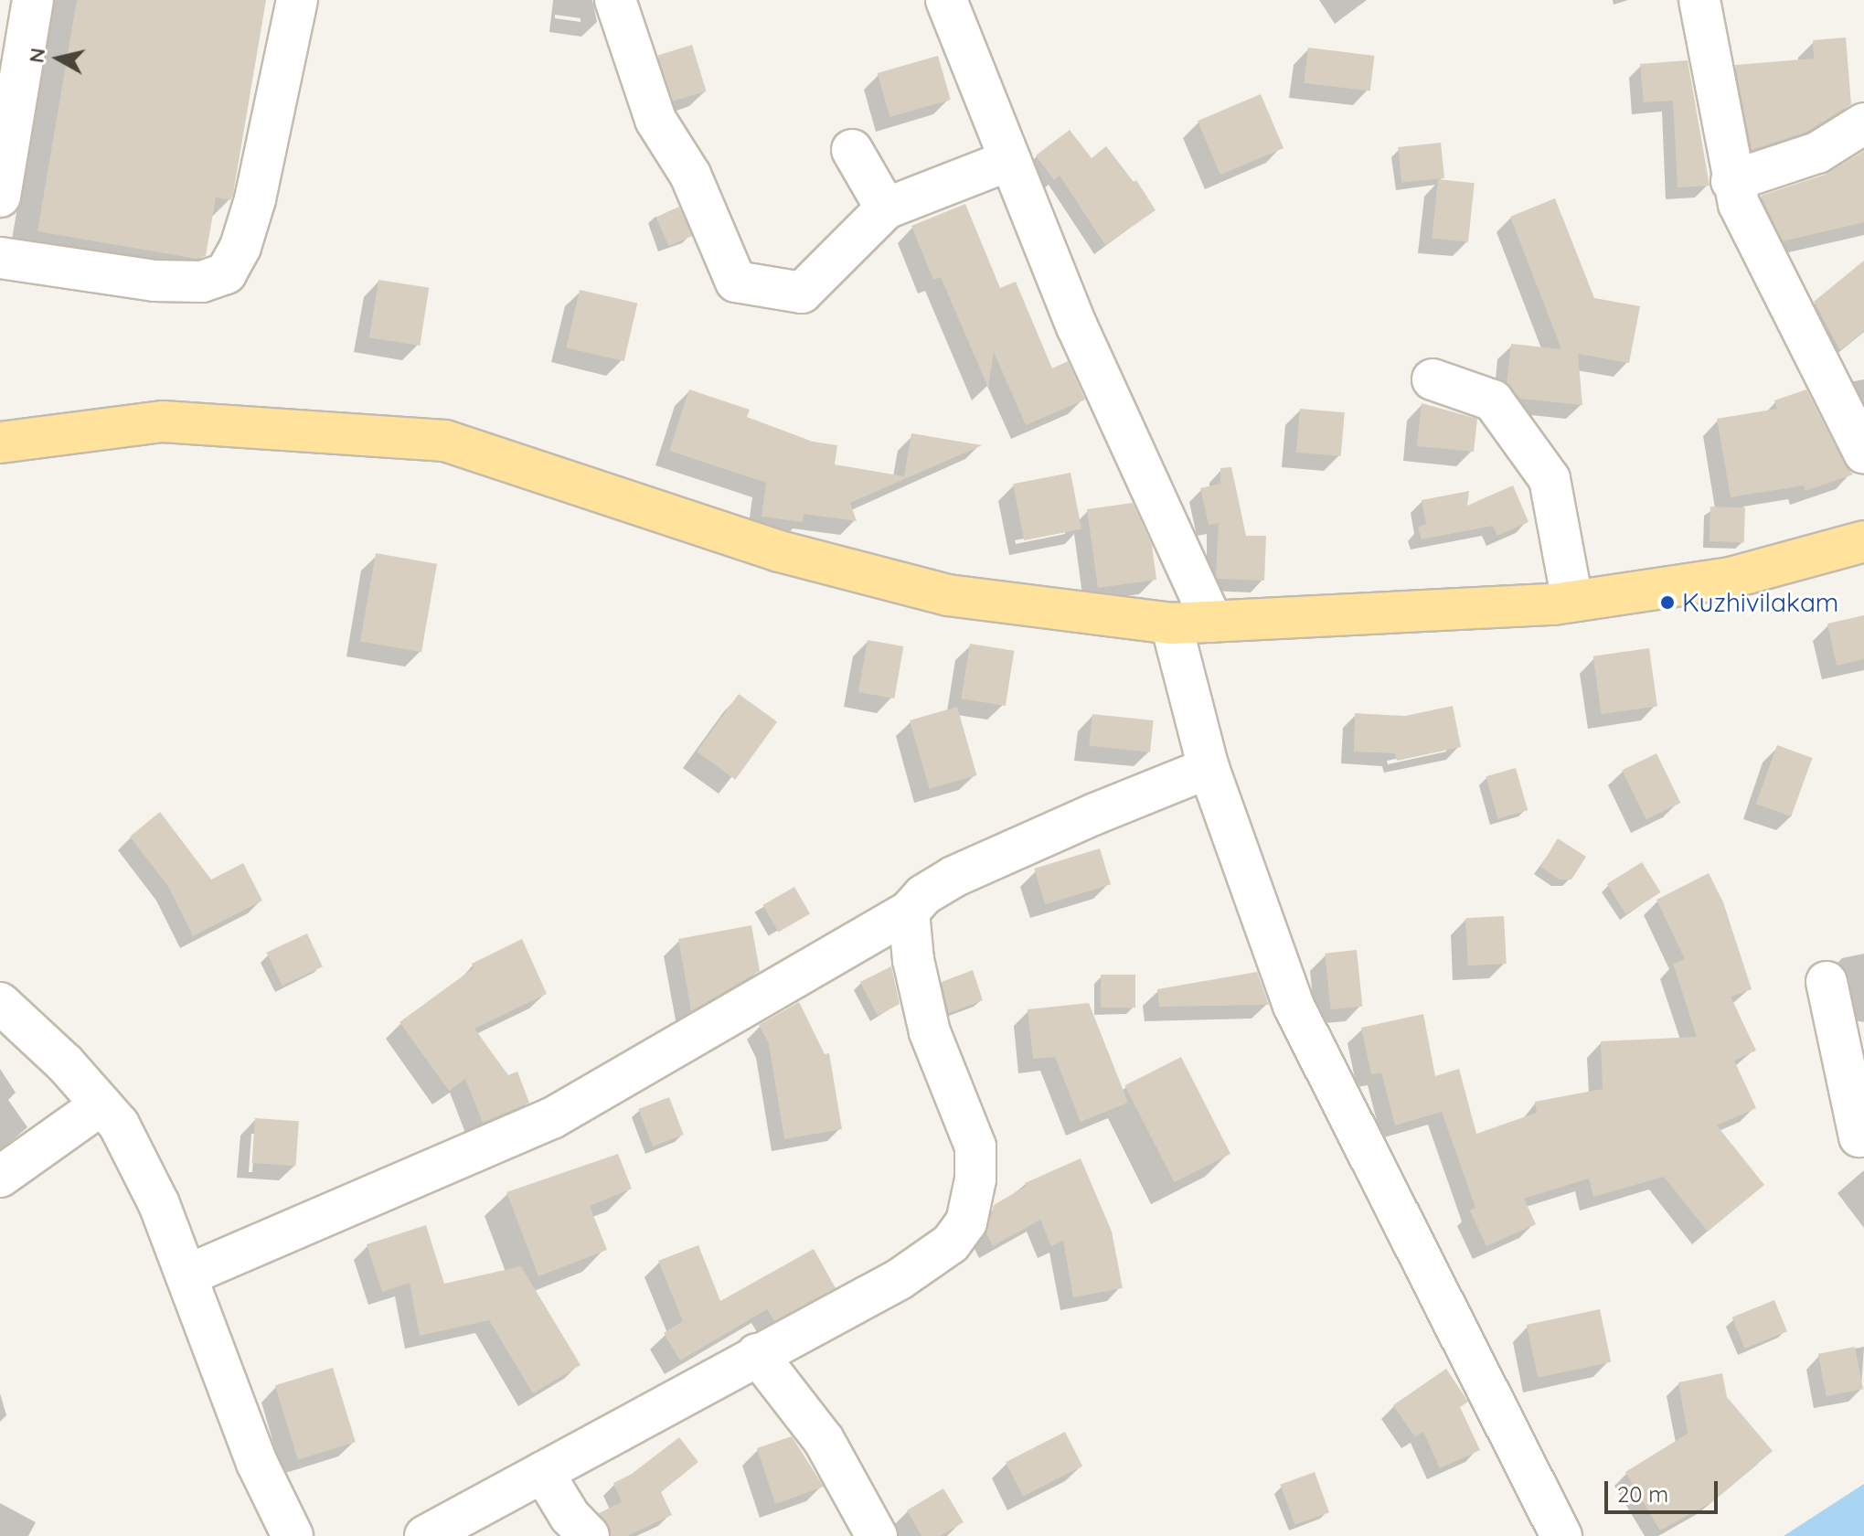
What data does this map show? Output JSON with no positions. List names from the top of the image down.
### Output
{
  "places": ["Kuzhivilakam"],
  "scale_bar": "20 m",
  "north": "left"
}
